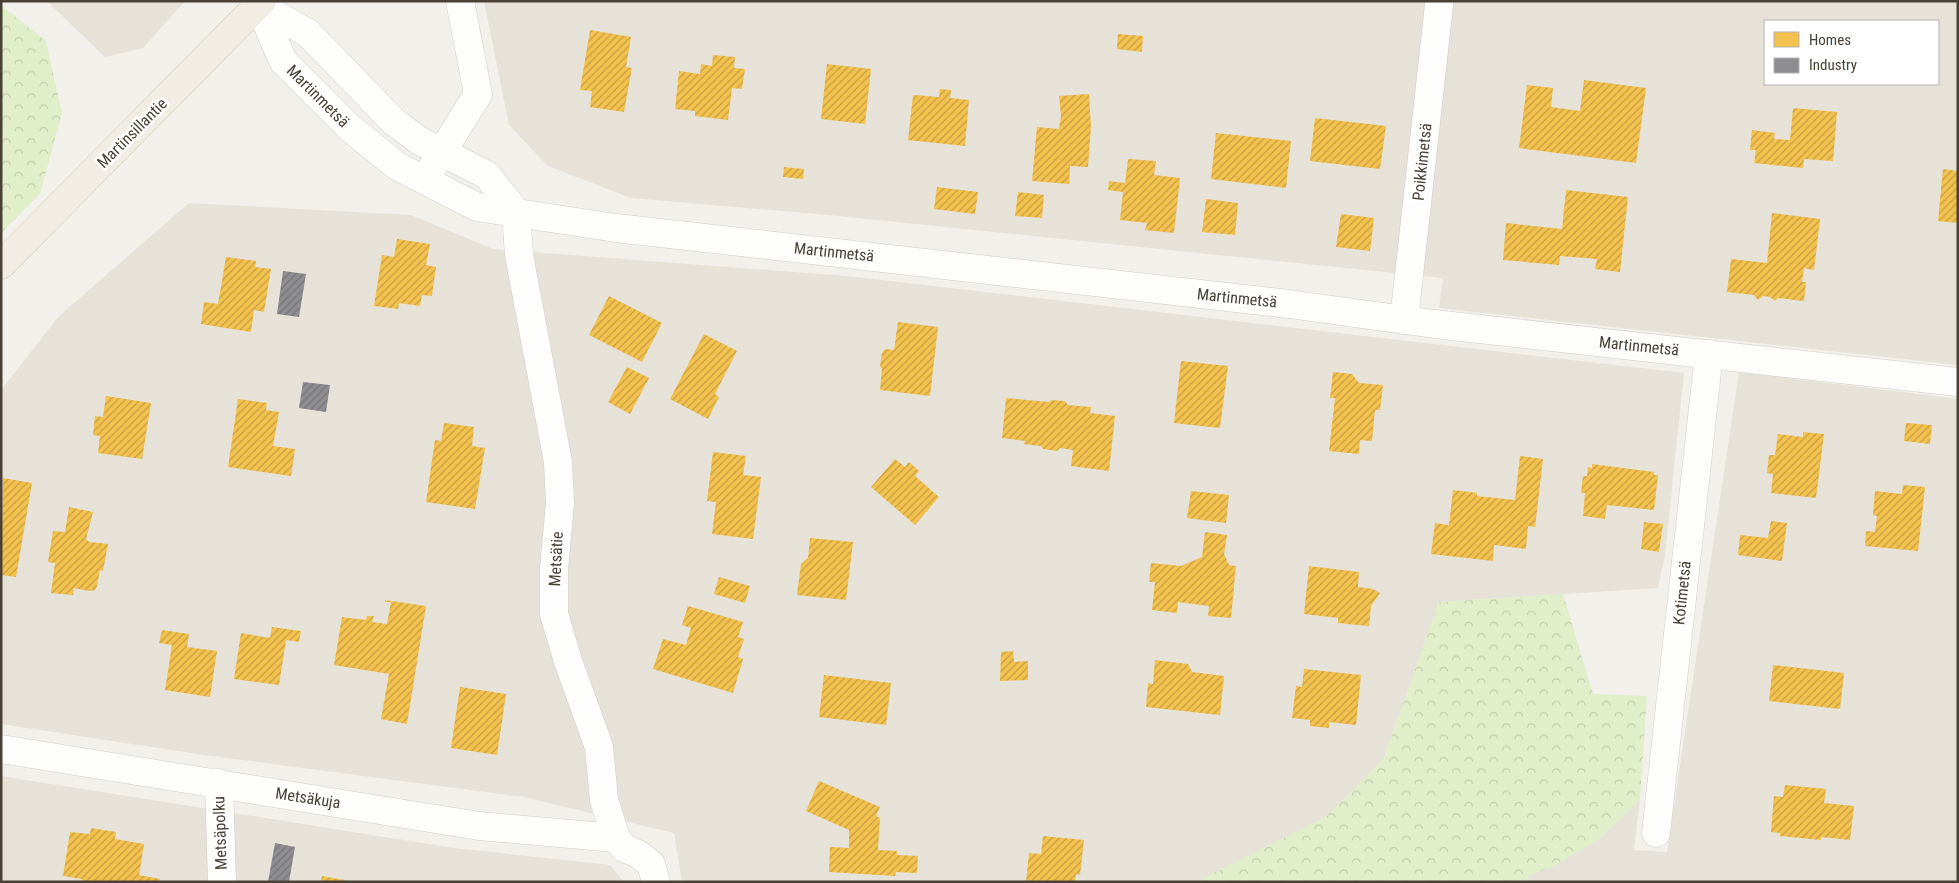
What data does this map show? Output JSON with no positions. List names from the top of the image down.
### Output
{
  "streets": {
    "main road": ["Martinsillantie"],
    "street": [
      "Martinmetsä",
      "Poikkimetsä",
      "Metsätie",
      "Kotimetsä",
      "Metsäkuja",
      "Metsäpolku"
    ]
  },
  "crossings": [
    ["Martinmetsä", "Martinsillantie"],
    ["Martinmetsä", "Poikkimetsä"],
    ["Martinmetsä", "Metsätie"],
    ["Martinmetsä", "Kotimetsä"],
    ["Metsätie", "Metsäkuja"],
    ["Metsäkuja", "Metsäpolku"]
  ],
  "legend": ["Homes", "Industry"]
}
